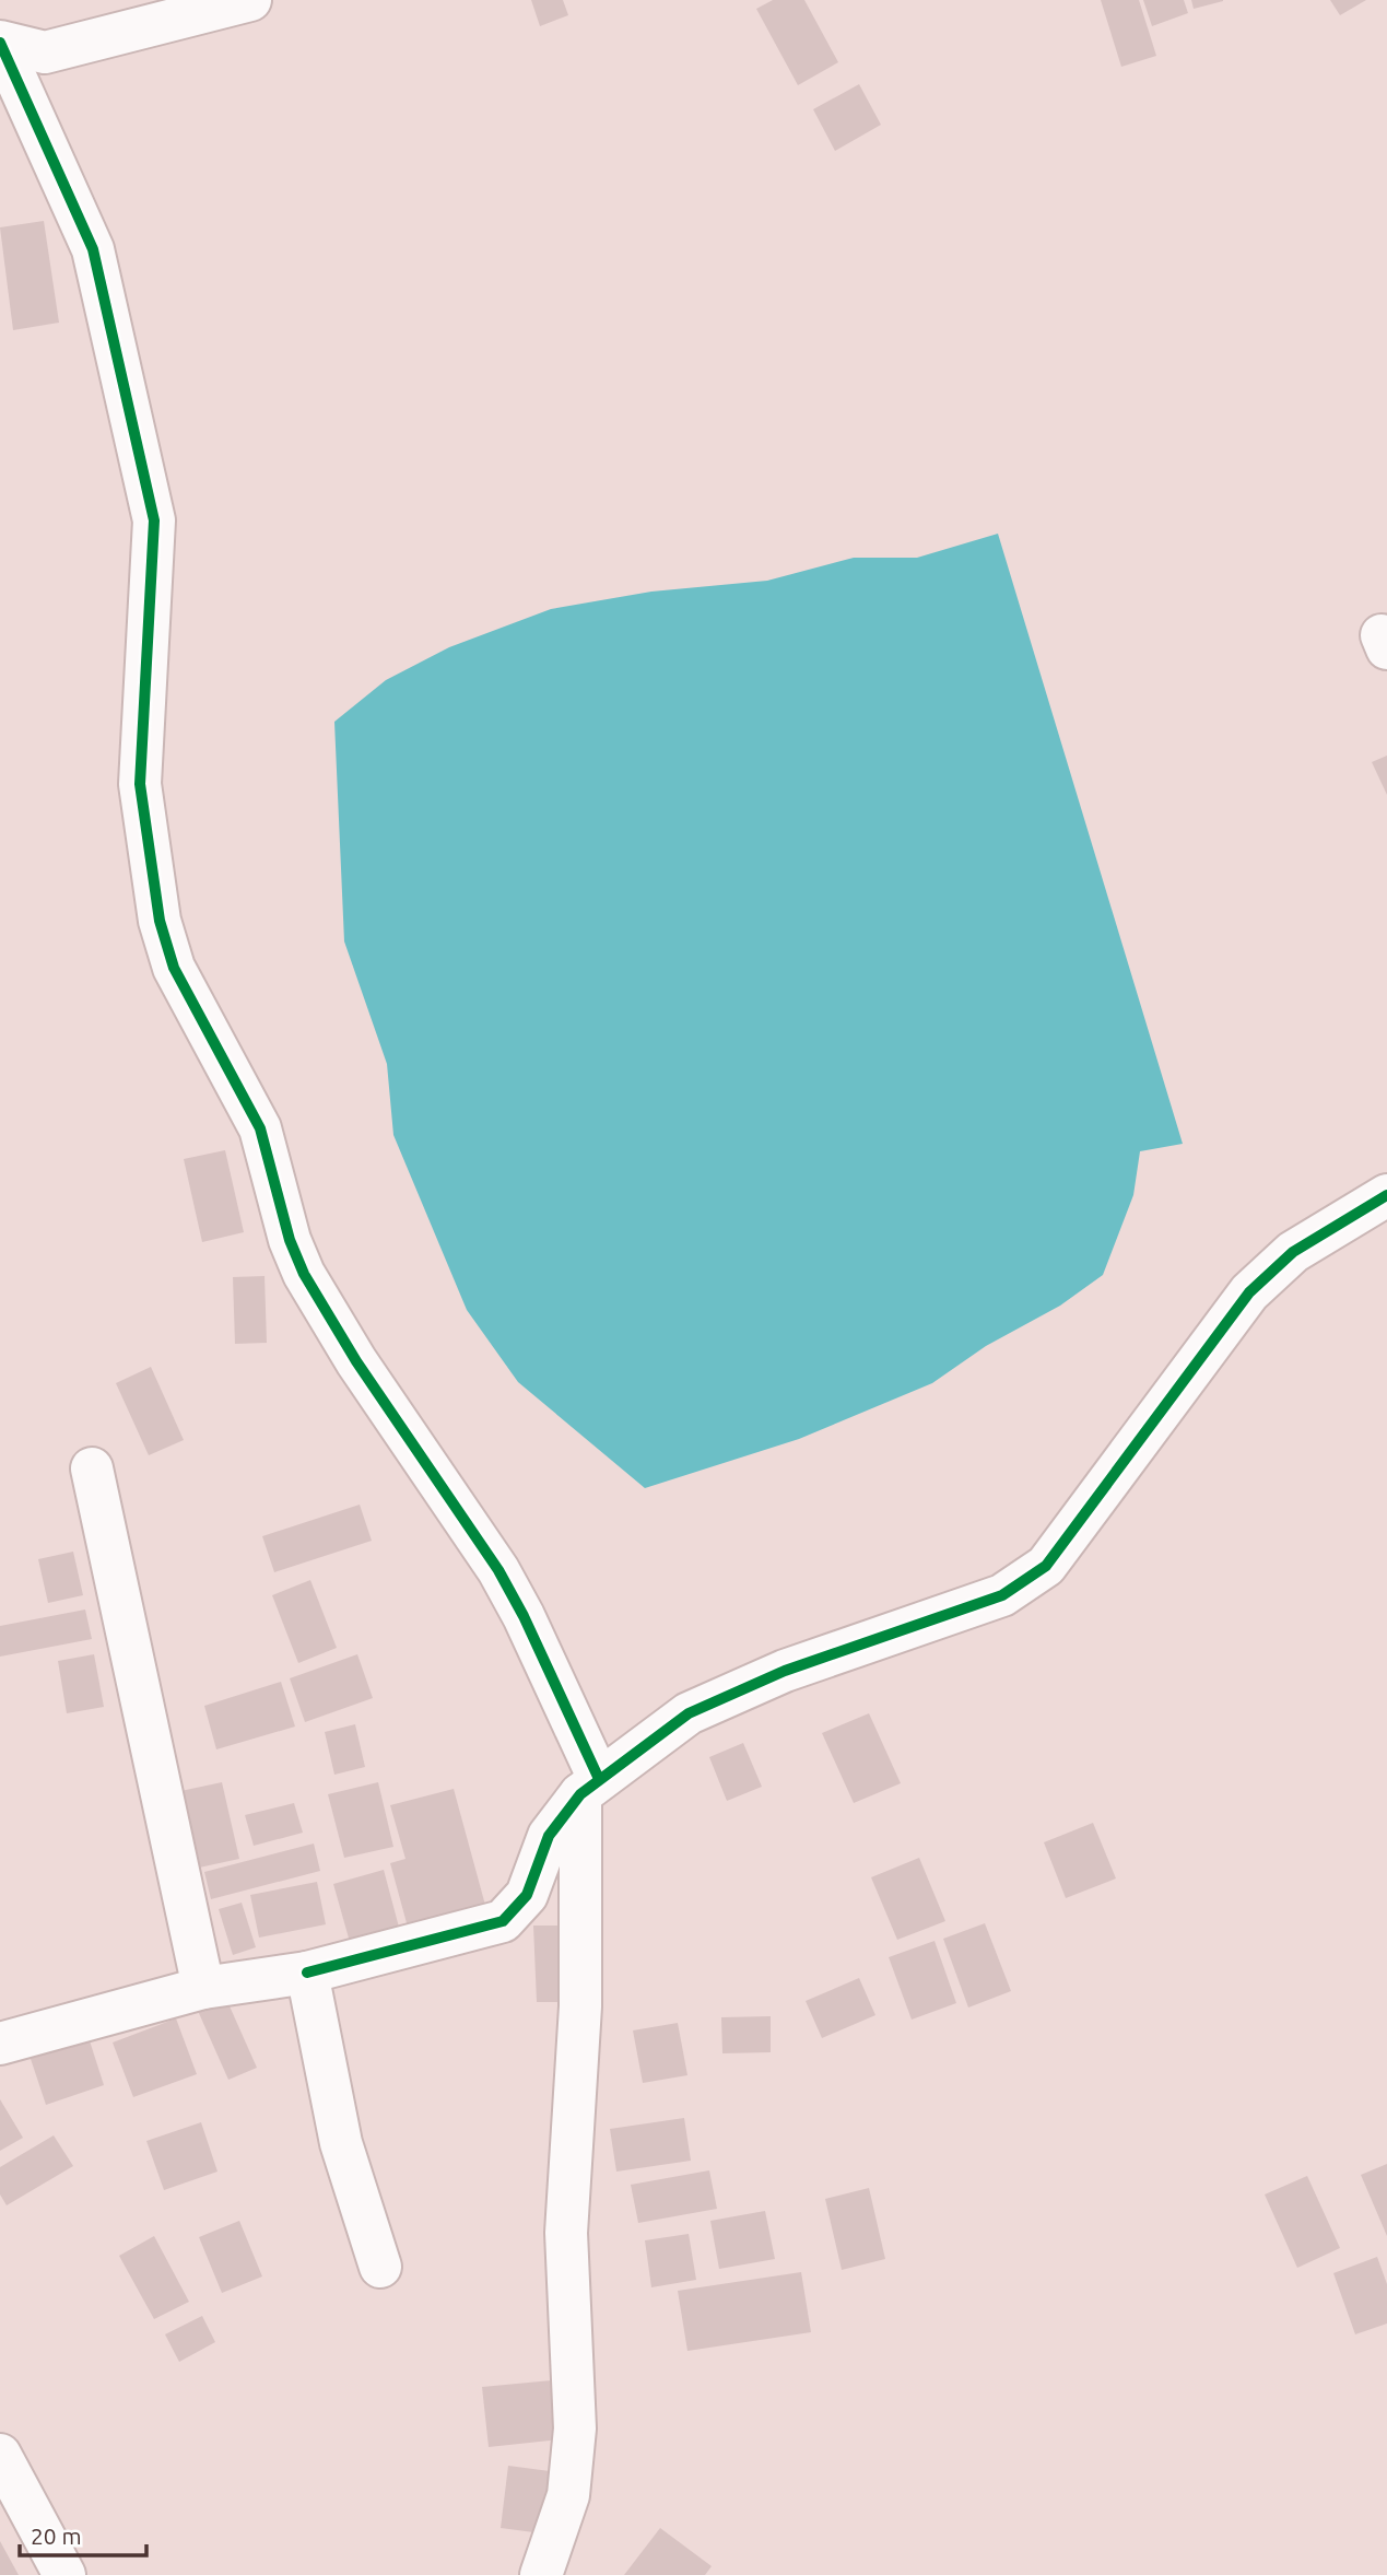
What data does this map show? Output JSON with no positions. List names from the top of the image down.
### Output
{
  "scale_bar": "20 m"
}
